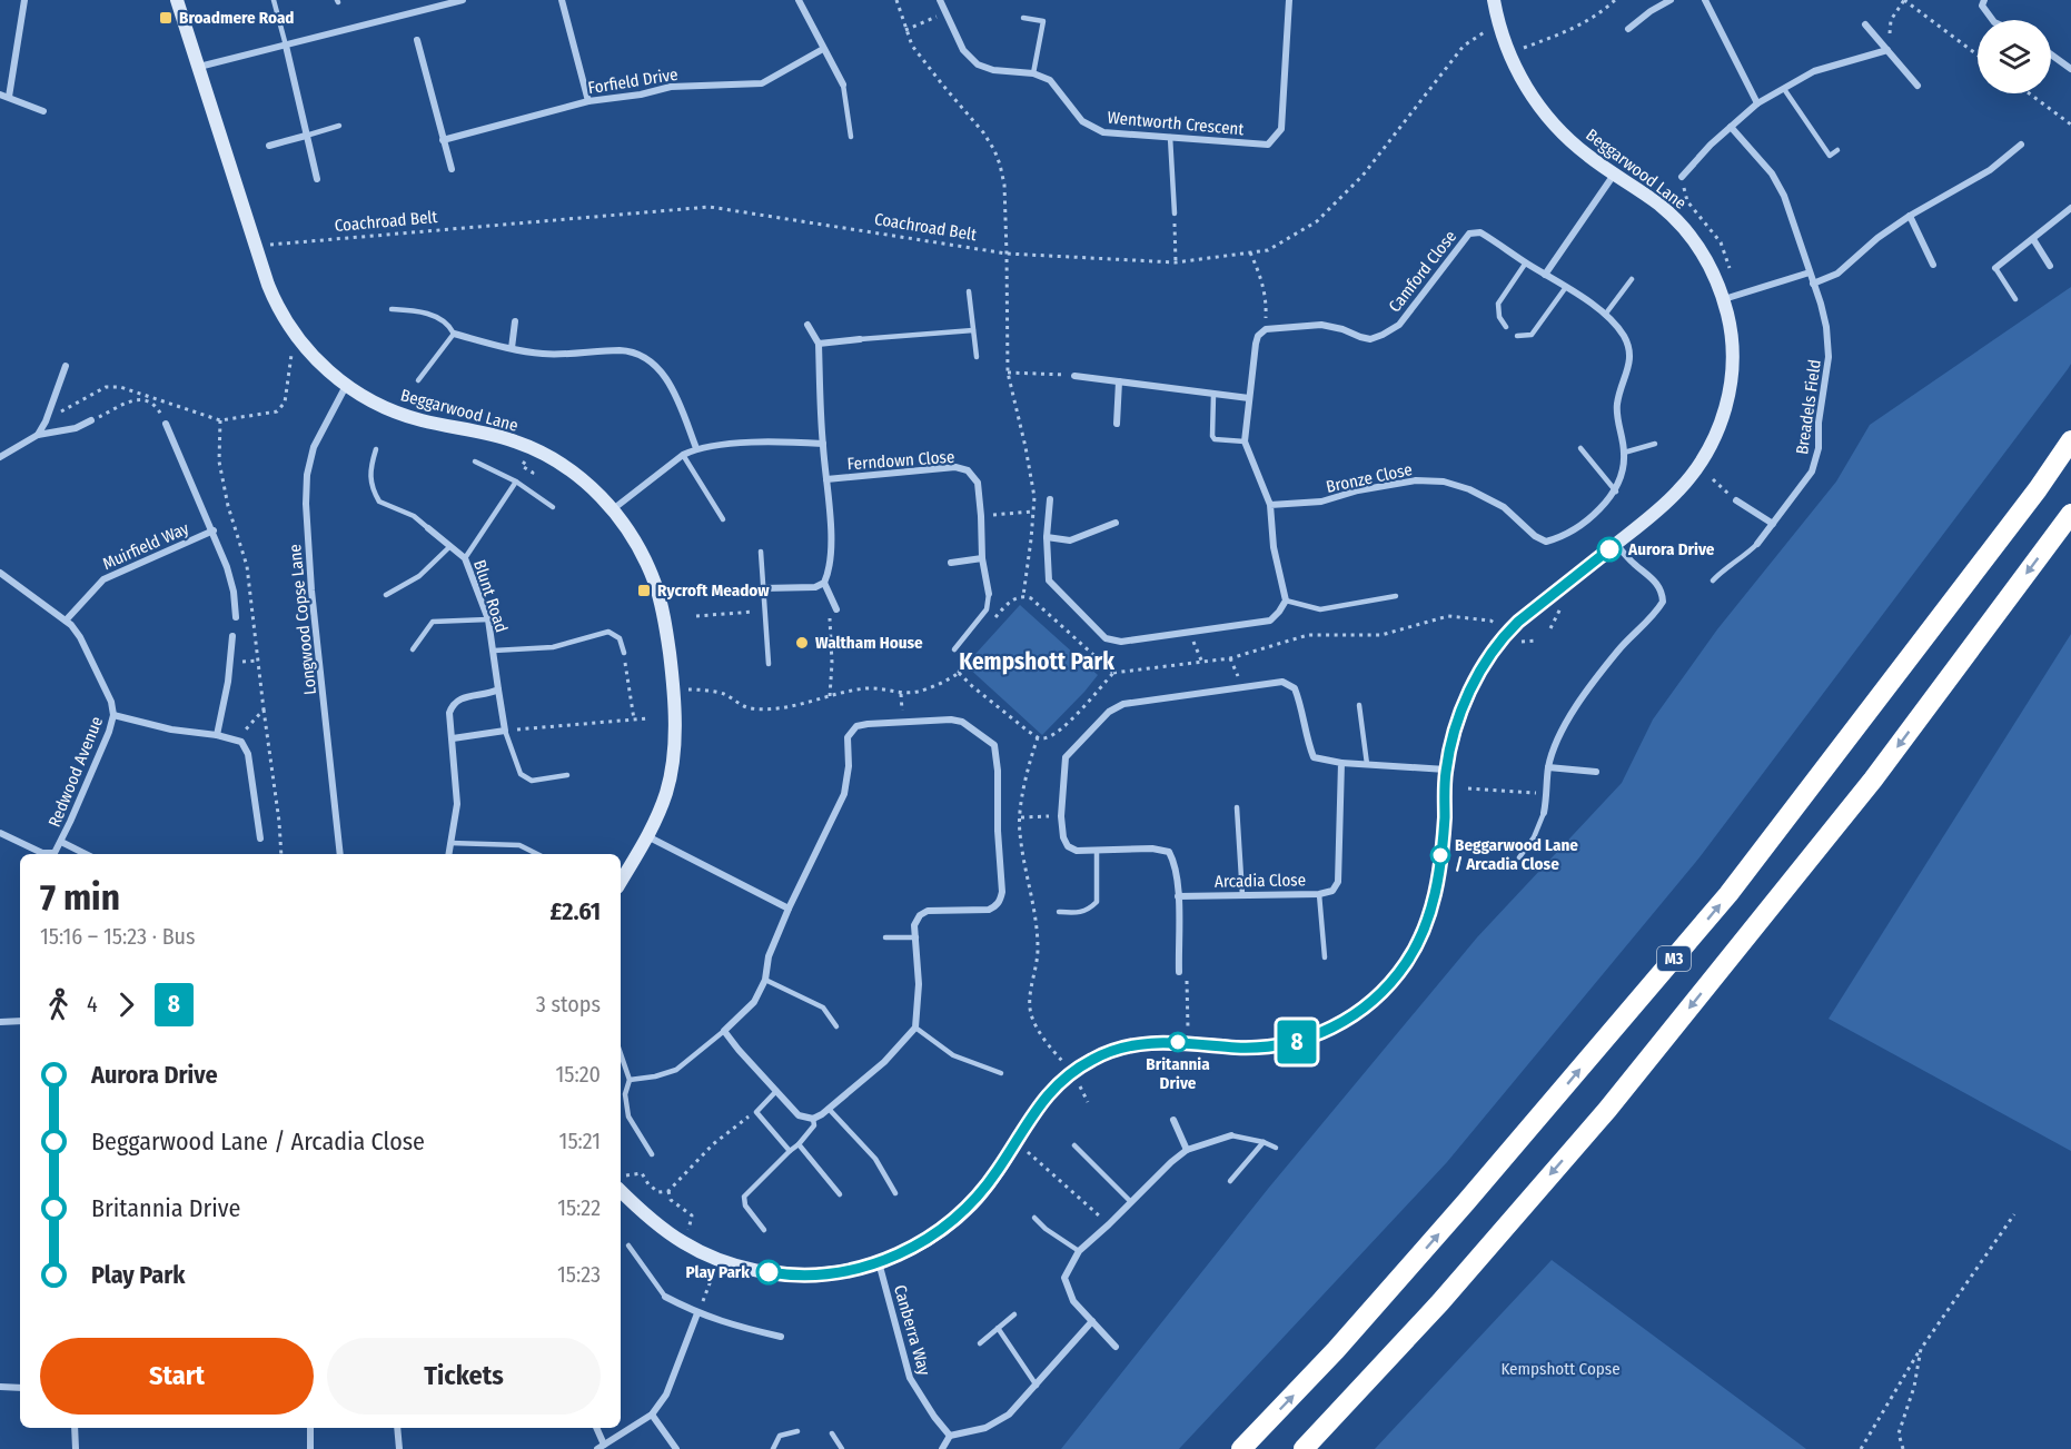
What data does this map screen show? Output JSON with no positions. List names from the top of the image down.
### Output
{
  "streets": {
    "highway": ["M3"],
    "street": [
      "Forfield Drive",
      "Wentworth Crescent",
      "Beggarwood Lane",
      "Camford Close",
      "Breadels Field",
      "Ferndown Close",
      "Bronze Close",
      "Muirfield Way",
      "Blunt Road",
      "Longwood Copse Lane",
      "Redwood Avenue",
      "Arcadia Close",
      "Canberra Way"
    ],
    "path": ["Coachroad Belt"]
  },
  "crossings": [
    ["Beggarwood Lane", "Coachroad Belt"],
    ["Beggarwood Lane", "Longwood Copse Lane"],
    ["Beggarwood Lane", "Canberra Way"],
    ["Muirfield Way", "Redwood Avenue"]
  ],
  "districts": ["Kempshott Park"],
  "parks": ["Kempshott Copse"],
  "places": {
    "transit": ["Broadmere Road", "Rycroft Meadow"],
    "other": [
      "Aurora Drive",
      "Waltham House",
      "Beggarwood Lane / Arcadia Close",
      "Britannia Drive",
      "Play Park"
    ]
  },
  "lines": ["bus line 8"],
  "page": {
    "on_map": "8",
    "heading": ["7 min", "15:16 – 15:23 · Bus", "£2.61"],
    "legs": ["4", "8", "3 stops"],
    "list": [
      {
        "name": "Aurora Drive",
        "value": "15:20"
      },
      {
        "name": "Beggarwood Lane / Arcadia Close",
        "value": "15:21"
      },
      {
        "name": "Britannia Drive",
        "value": "15:22"
      },
      {
        "name": "Play Park",
        "value": "15:23"
      }
    ],
    "buttons": ["Start", "Tickets"]
  }
}
